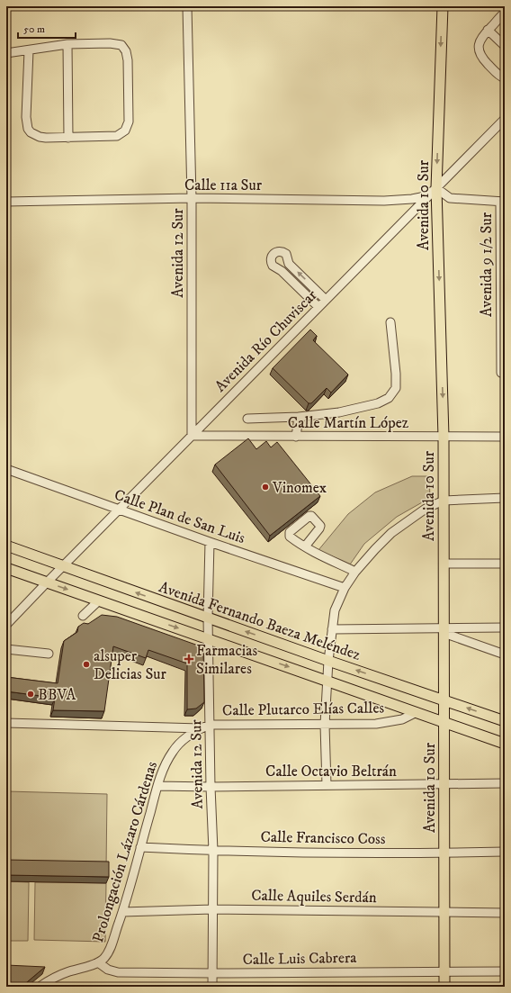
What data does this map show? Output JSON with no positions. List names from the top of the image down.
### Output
{
  "streets": {
    "main road": ["Avenida 10 Sur", "Avenida Fernando Baeza Meléndez"],
    "street": [
      "Calle 11a Sur",
      "Avenida 12 Sur",
      "Avenida 9 1/2 Sur",
      "Avenida Río Chuviscar",
      "Calle Martín López",
      "Calle Plan de San Luis",
      "Calle Plutarco Elías Calles",
      "Calle Octavio Beltrán",
      "Calle Francisco Coss",
      "Prolongación Lázaro Cárdenas",
      "Calle Aquiles Serdán",
      "Calle Luis Cabrera"
    ]
  },
  "crossings": [
    ["Calle 11a Sur", "Avenida 10 Sur"],
    ["Calle 11a Sur", "Avenida 12 Sur"],
    ["Calle 11a Sur", "Avenida Río Chuviscar"],
    ["Avenida 10 Sur", "Avenida Río Chuviscar"],
    ["Avenida 10 Sur", "Calle Martín López"],
    ["Avenida 10 Sur", "Avenida Fernando Baeza Meléndez"],
    ["Avenida 10 Sur", "Calle Octavio Beltrán"],
    ["Avenida 10 Sur", "Calle Francisco Coss"],
    ["Avenida 10 Sur", "Calle Aquiles Serdán"],
    ["Avenida 10 Sur", "Calle Luis Cabrera"],
    ["Avenida 12 Sur", "Avenida Río Chuviscar"],
    ["Avenida 12 Sur", "Calle Martín López"],
    ["Avenida 12 Sur", "Calle Plan de San Luis"],
    ["Avenida 12 Sur", "Avenida Fernando Baeza Meléndez"],
    ["Avenida 12 Sur", "Calle Plutarco Elías Calles"],
    ["Avenida 12 Sur", "Calle Octavio Beltrán"],
    ["Avenida 12 Sur", "Calle Francisco Coss"],
    ["Avenida 12 Sur", "Prolongación Lázaro Cárdenas"],
    ["Avenida 12 Sur", "Calle Aquiles Serdán"],
    ["Avenida 12 Sur", "Calle Luis Cabrera"],
    ["Avenida Río Chuviscar", "Calle Martín López"],
    ["Avenida Río Chuviscar", "Calle Plan de San Luis"],
    ["Avenida Río Chuviscar", "Avenida Fernando Baeza Meléndez"],
    ["Calle Plutarco Elías Calles", "Prolongación Lázaro Cárdenas"],
    ["Calle Octavio Beltrán", "Prolongación Lázaro Cárdenas"],
    ["Calle Francisco Coss", "Prolongación Lázaro Cárdenas"],
    ["Prolongación Lázaro Cárdenas", "Calle Aquiles Serdán"],
    ["Prolongación Lázaro Cárdenas", "Calle Luis Cabrera"]
  ],
  "one_way": ["Avenida 10 Sur"],
  "places": {
    "other": ["Vinomex", "alsuper Delicias Sur", "BBVA"],
    "health": ["Farmacias Similares"]
  },
  "scale_bar": "50 m"
}
